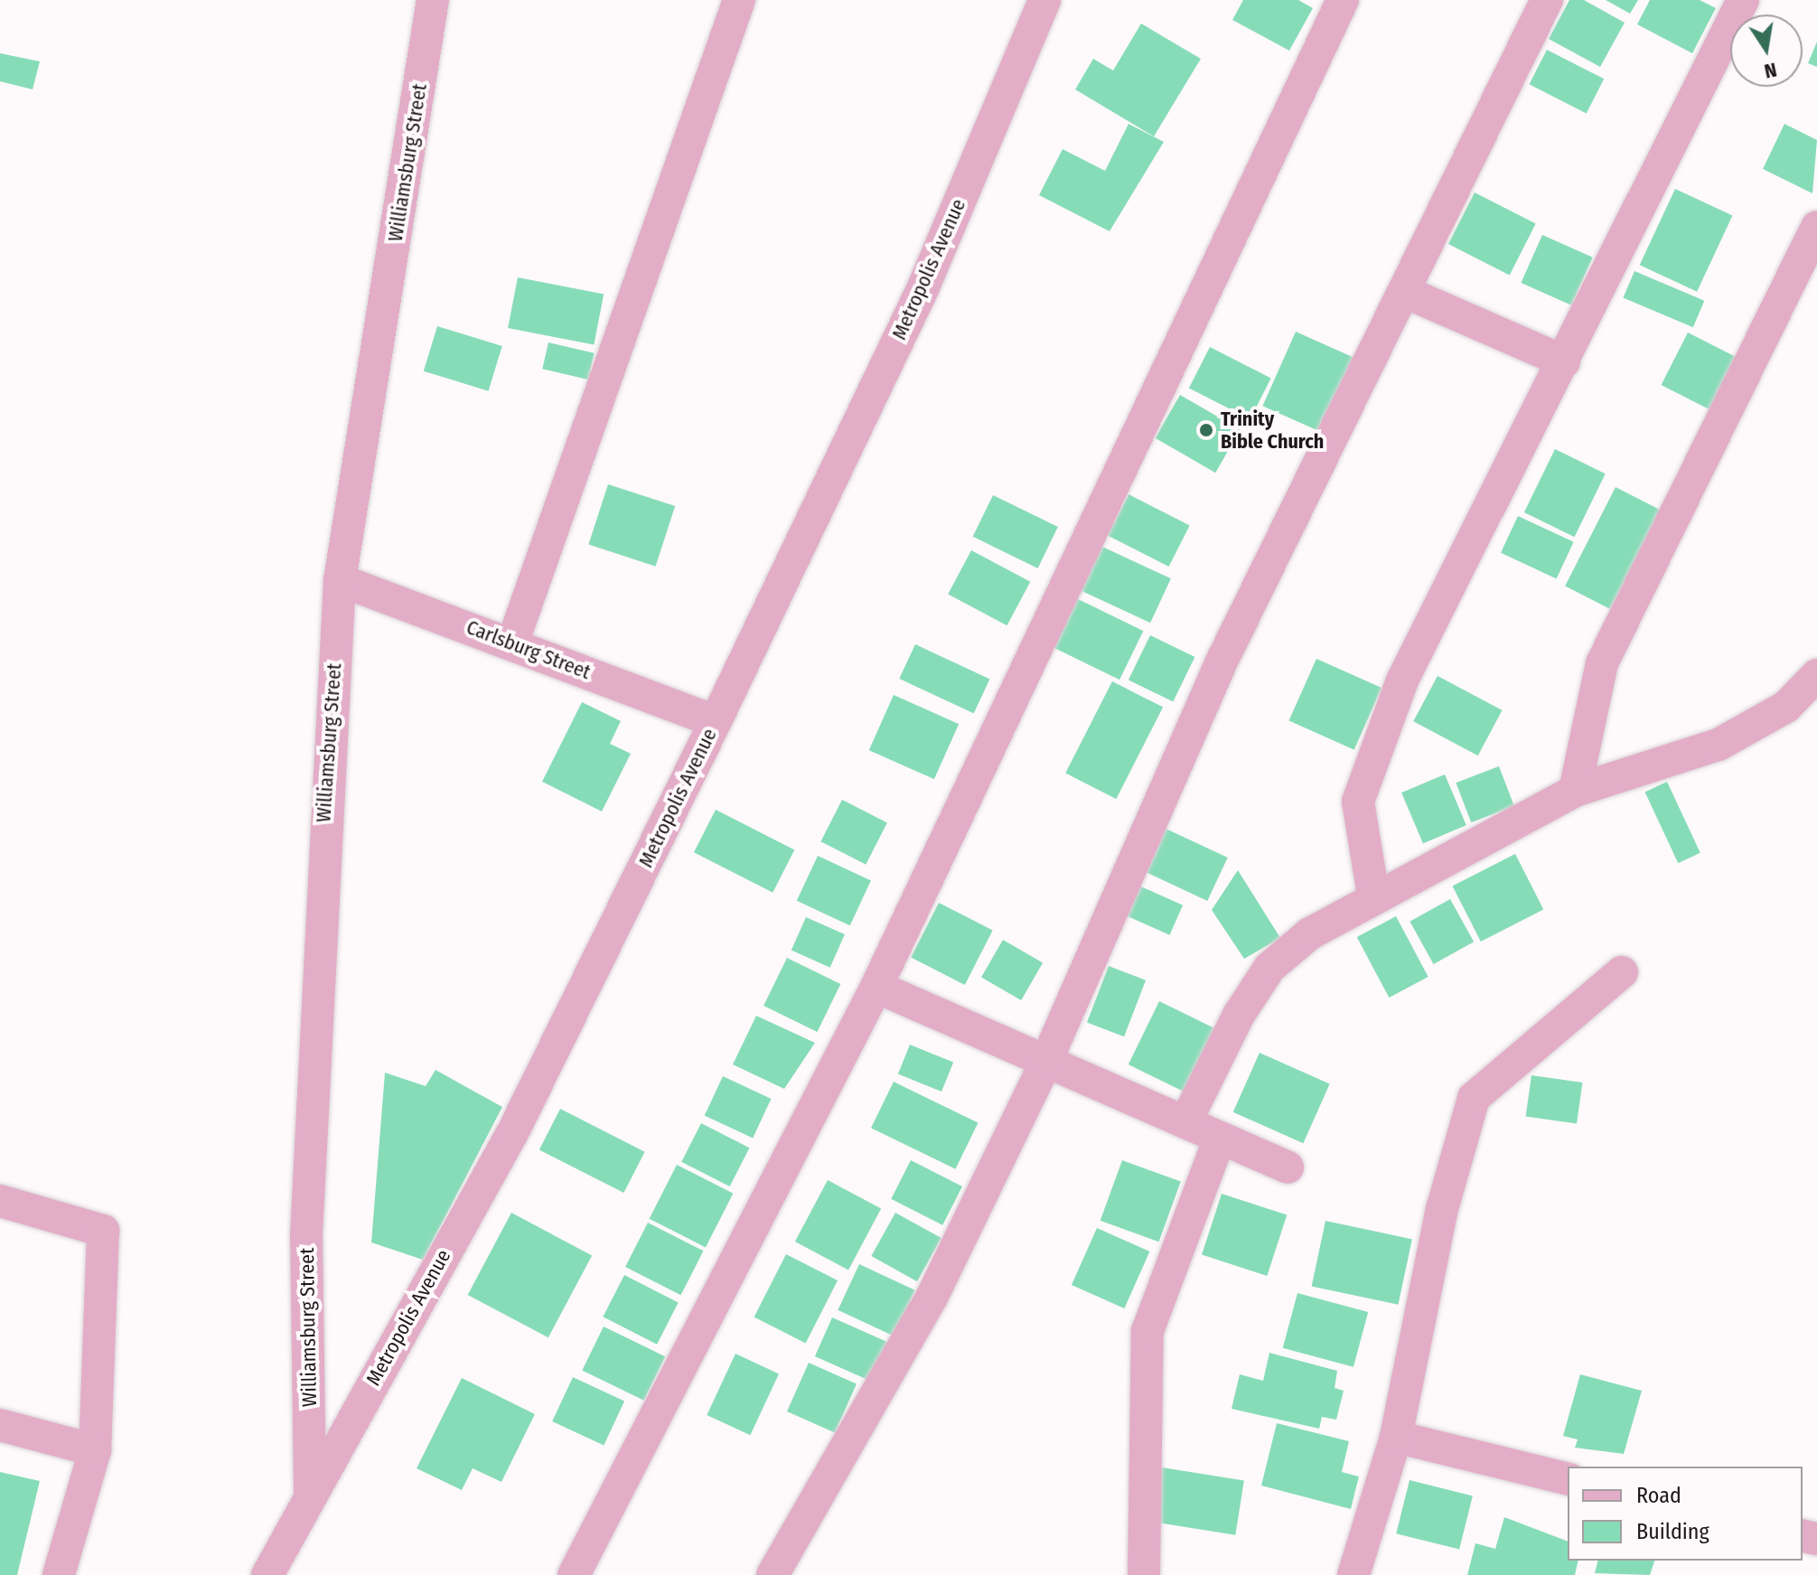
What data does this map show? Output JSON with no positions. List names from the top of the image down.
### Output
{
  "streets": {
    "street": ["Williamsburg Street", "Metropolis Avenue", "Carlsburg Street"]
  },
  "crossings": [
    ["Williamsburg Street", "Metropolis Avenue"],
    ["Williamsburg Street", "Carlsburg Street"],
    ["Metropolis Avenue", "Carlsburg Street"]
  ],
  "places": ["Trinity Bible Church"],
  "legend": ["Road", "Building"],
  "north": "bottom"
}
